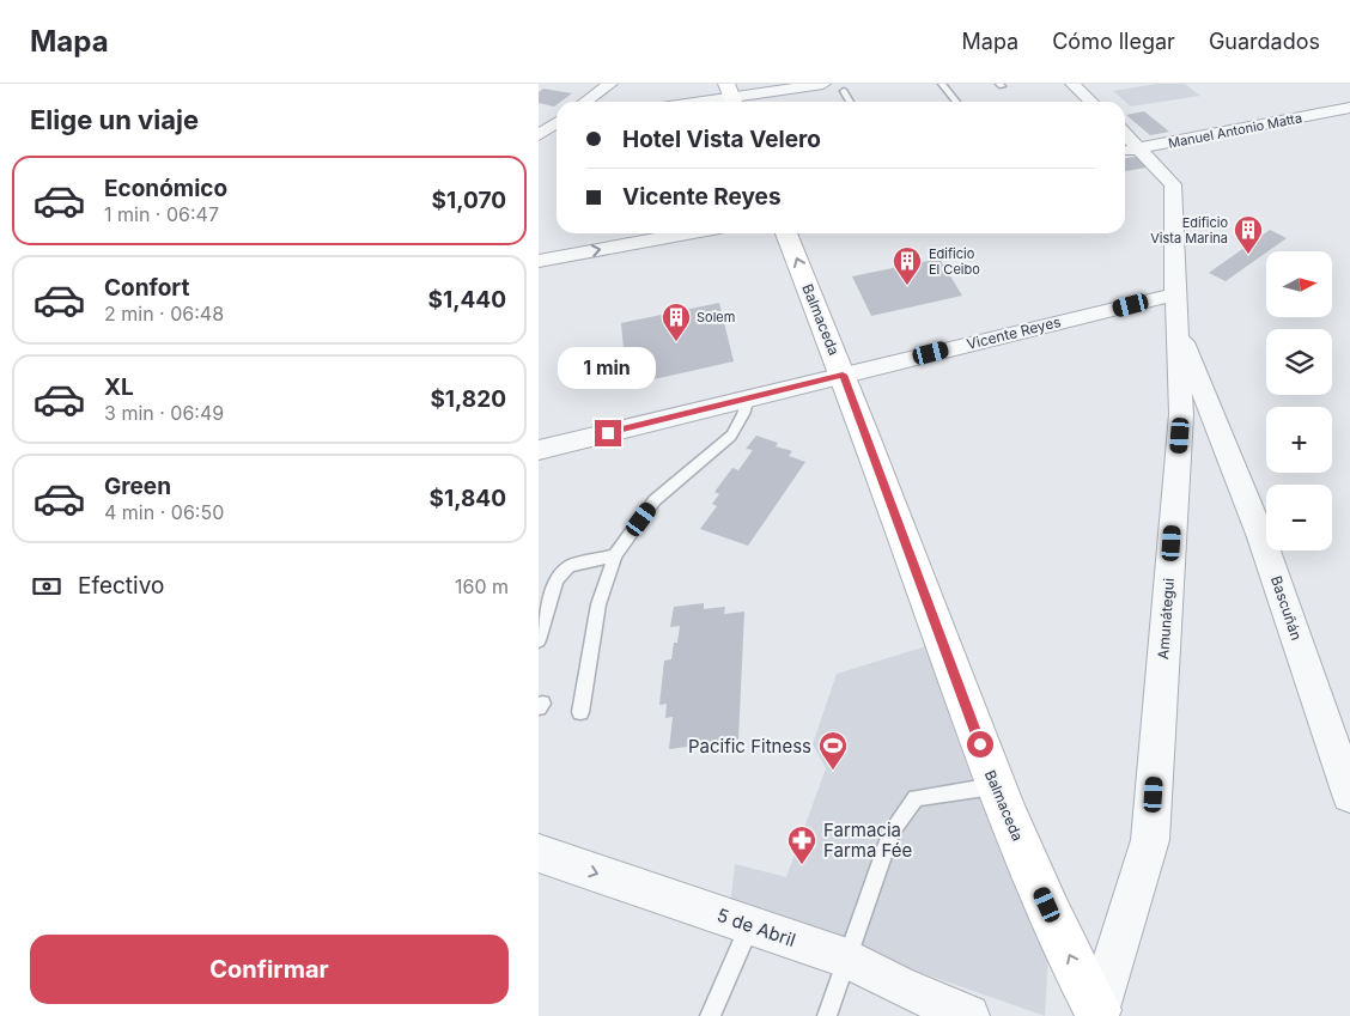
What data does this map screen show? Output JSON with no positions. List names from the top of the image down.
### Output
{
  "streets": {
    "street": [
      "Manuel Antonio Matta",
      "Balmaceda",
      "Vicente Reyes",
      "Bascuñán",
      "Amunátegui",
      "5 de Abril"
    ]
  },
  "crossings": [
    ["Manuel Antonio Matta", "Amunátegui"],
    ["Balmaceda", "Vicente Reyes"],
    ["Balmaceda", "Amunátegui"],
    ["Vicente Reyes", "Amunátegui"],
    ["Bascuñán", "Amunátegui"]
  ],
  "one_way": ["Balmaceda", "5 de Abril"],
  "places": {
    "building": ["Edificio Vista Marina", "Edificio El Ceibo", "Solem"],
    "sports": ["Pacific Fitness"],
    "pharmacy": ["Farmacia Farma Fée"]
  },
  "north": "right",
  "page": {
    "header": "Mapa",
    "nav": ["Mapa", "Cómo llegar", "Guardados"],
    "heading": "Elige un viaje",
    "banner": ["Hotel Vista Velero", "Vicente Reyes"],
    "list": [
      {
        "name": "Económico",
        "note": "1 min · 06:47",
        "value": "$1,070"
      },
      {
        "name": "Confort",
        "note": "2 min · 06:48",
        "value": "$1,440"
      },
      {
        "name": "XL",
        "note": "3 min · 06:49",
        "value": "$1,820"
      },
      {
        "name": "Green",
        "note": "4 min · 06:50",
        "value": "$1,840"
      }
    ],
    "map_buttons": ["+", "−"],
    "bubble": "1 min",
    "pay": ["Efectivo", "160 m"],
    "buttons": "Confirmar"
  }
}
